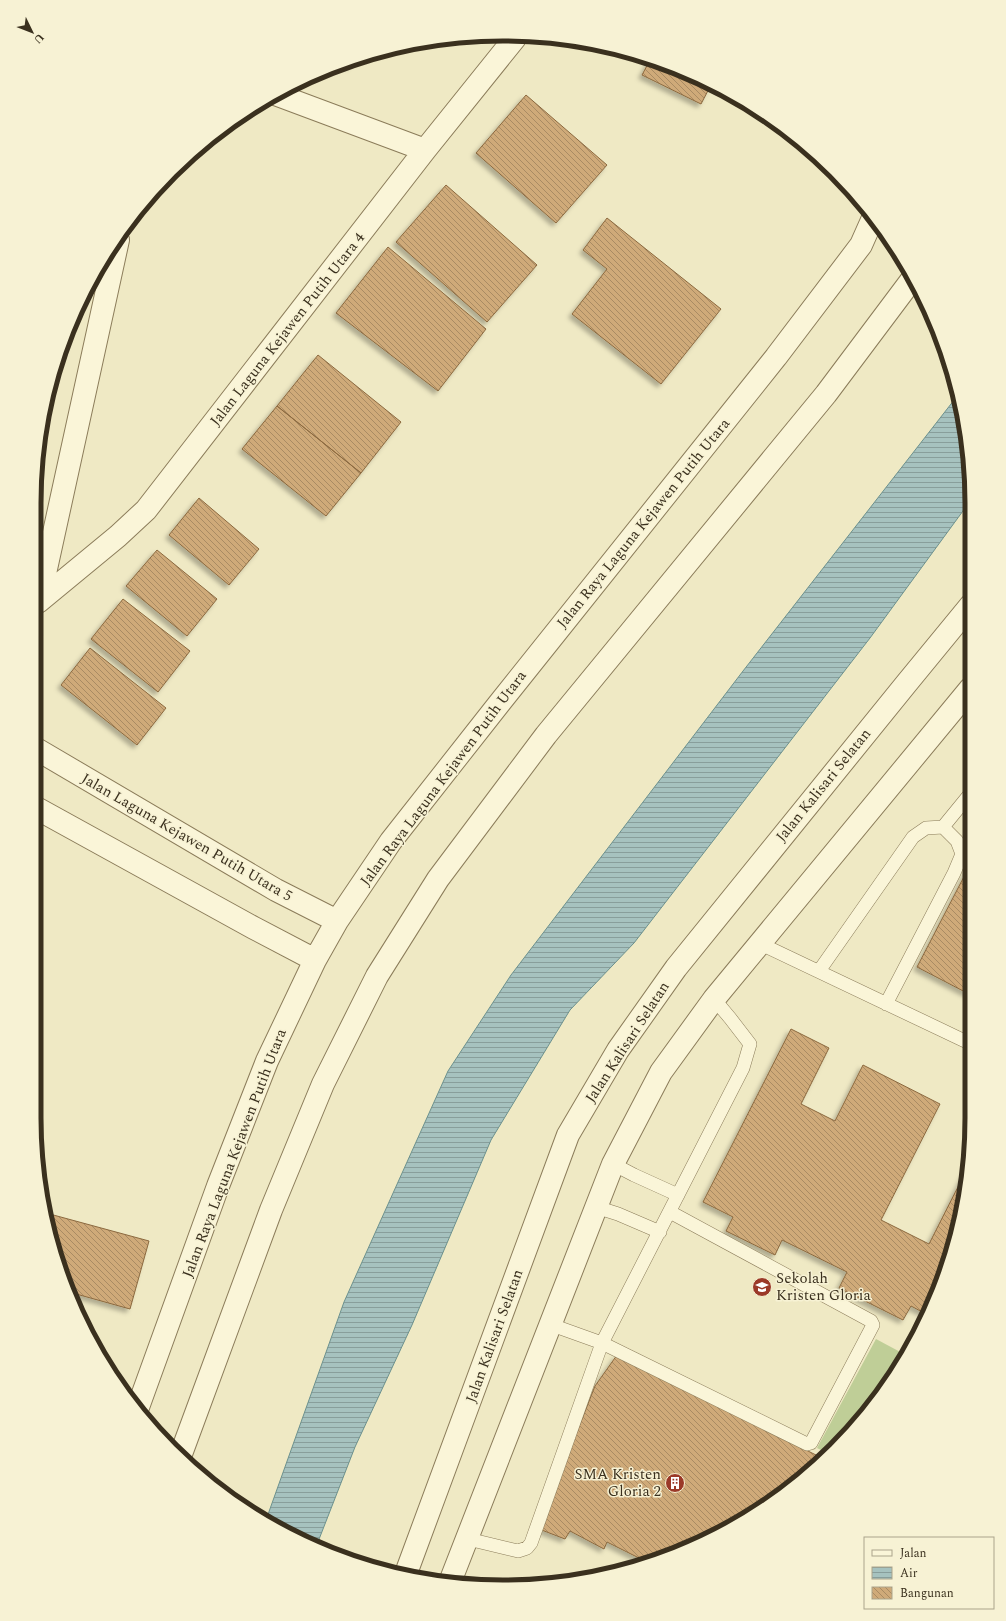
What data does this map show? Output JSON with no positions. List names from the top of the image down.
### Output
{
  "streets": {
    "street": [
      "Jalan Laguna Kejawen Putih Utara 4",
      "Jalan Raya Laguna Kejawen Putih Utara",
      "Jalan Kalisari Selatan",
      "Jalan Laguna Kejawen Putih Utara 5"
    ]
  },
  "crossings": [
    ["Jalan Raya Laguna Kejawen Putih Utara", "Jalan Laguna Kejawen Putih Utara 5"]
  ],
  "places": {
    "school or university": ["Sekolah Kristen Gloria"],
    "building": ["SMA Kristen Gloria 2"]
  },
  "legend": ["Jalan", "Air", "Bangunan"],
  "north": "bottom right"
}
